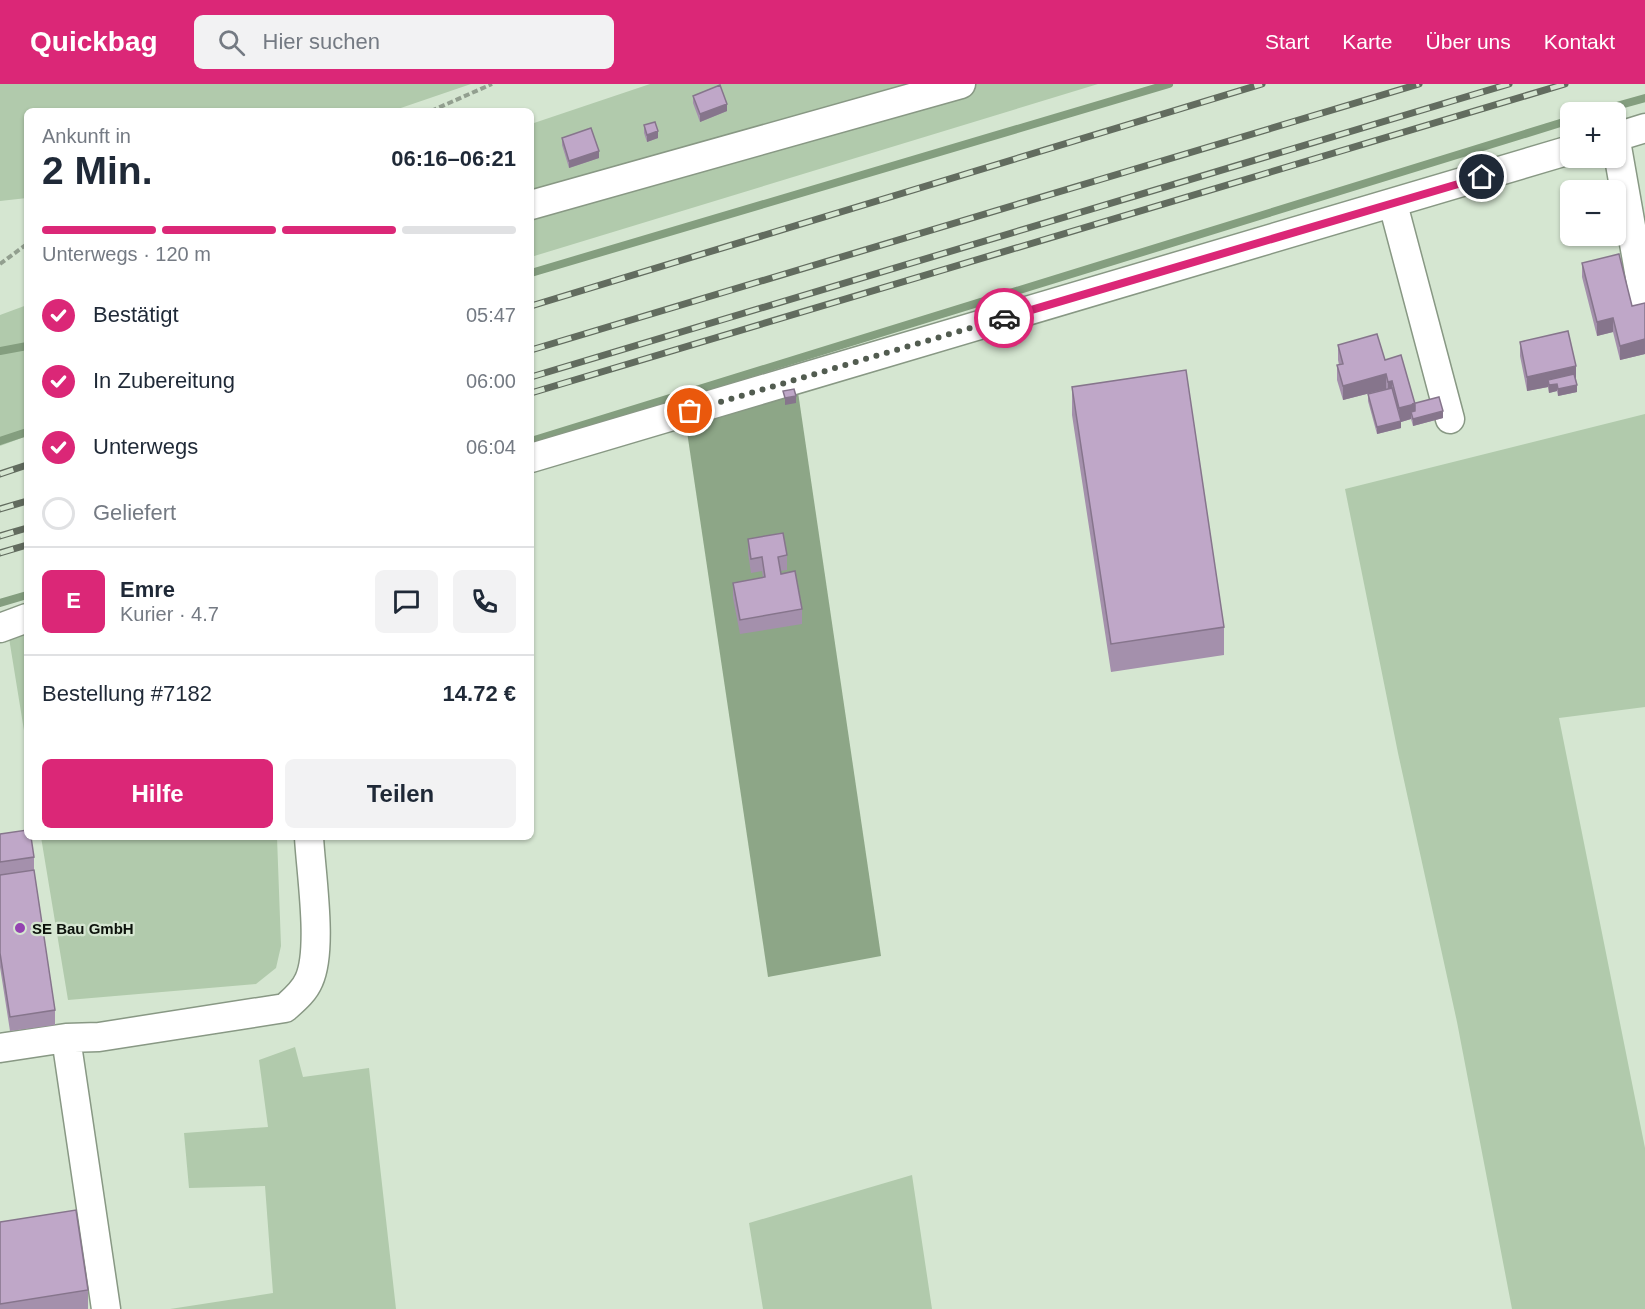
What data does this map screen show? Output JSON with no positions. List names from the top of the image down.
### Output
{
  "places": ["SE Bau GmbH"],
  "page": {
    "header": "Quickbag",
    "search": "Hier suchen",
    "nav": [
      "Start",
      "Karte",
      "Über uns",
      "Kontakt"
    ],
    "map_buttons": ["+", "−"],
    "heading": ["2 Min.", "Ankunft in", "06:16–06:21"],
    "panel": [
      "Emre",
      "Kurier · 4.7",
      "Bestellung #7182",
      "14.72 €"
    ],
    "bar": "Unterwegs · 120 m",
    "list": [
      ["Bestätigt", "05:47"],
      ["In Zubereitung", "06:00"],
      ["Unterwegs", "06:04"],
      "Geliefert"
    ],
    "round": "E",
    "buttons": ["Hilfe", "Teilen"]
  }
}
